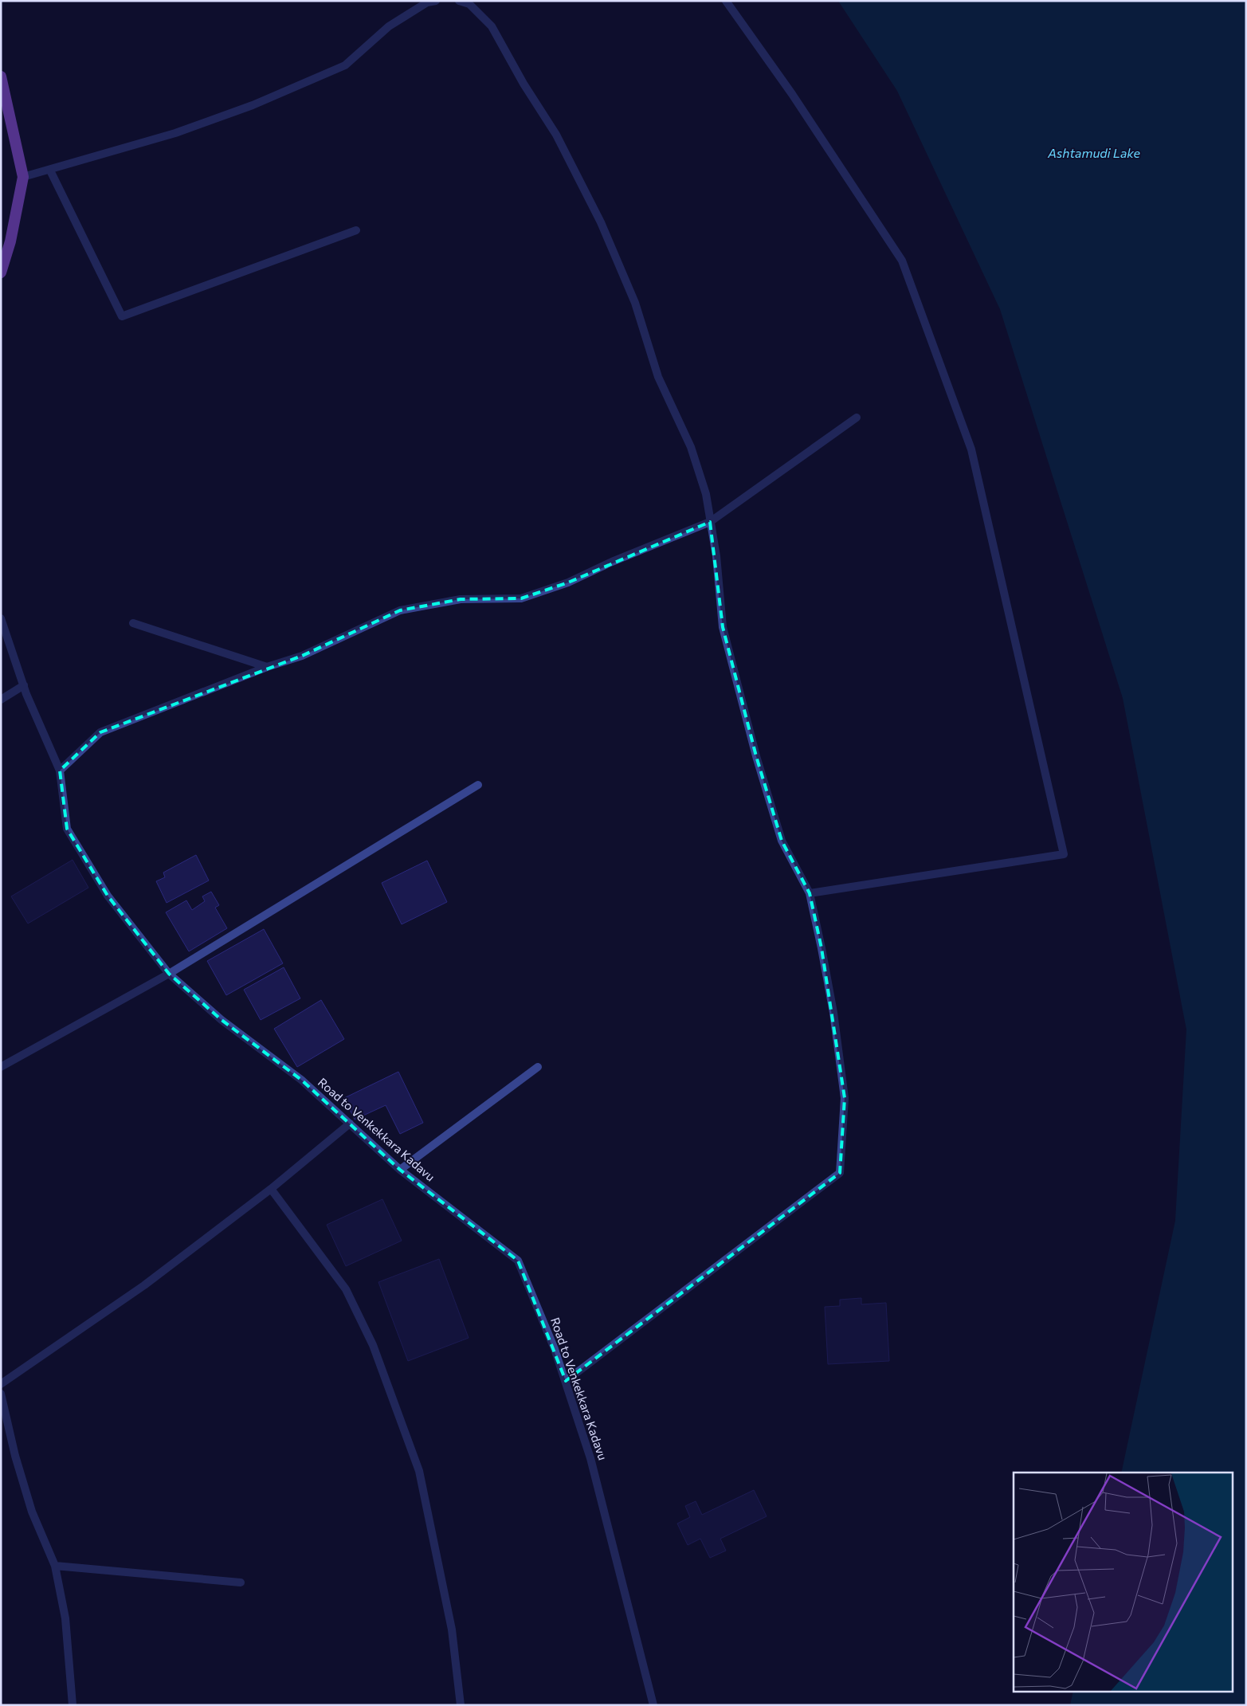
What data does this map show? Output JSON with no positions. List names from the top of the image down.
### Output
{
  "streets": {
    "street": ["Road to Venkekkara Kadavu"]
  },
  "water": ["Ashtamudi Lake"]
}
